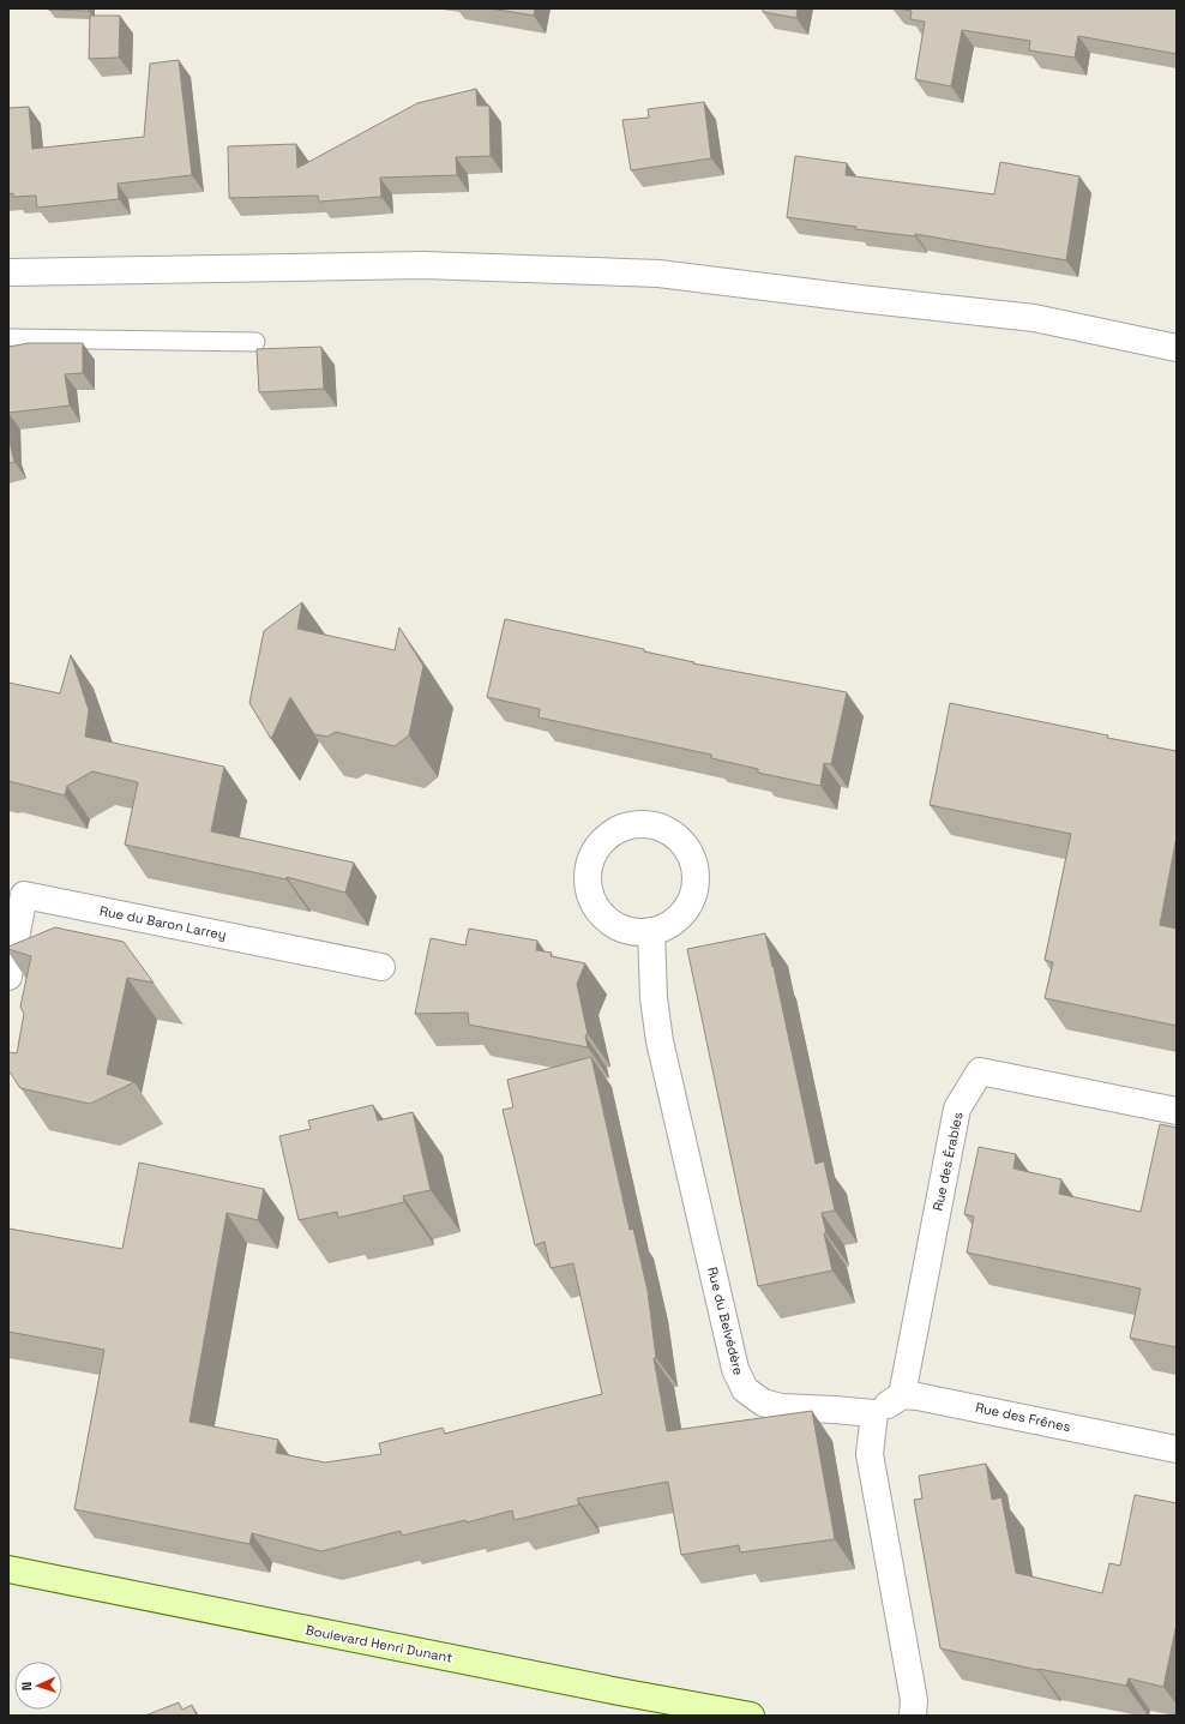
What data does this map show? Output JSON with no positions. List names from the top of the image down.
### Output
{
  "streets": {
    "main road": ["Boulevard Henri Dunant"],
    "street": [
      "Rue du Baron Larrey",
      "Rue des Érables",
      "Rue du Belvédère",
      "Rue des Frênes"
    ]
  },
  "crossings": [
    ["Rue des Érables", "Rue des Frênes"]
  ],
  "north": "left"
}
